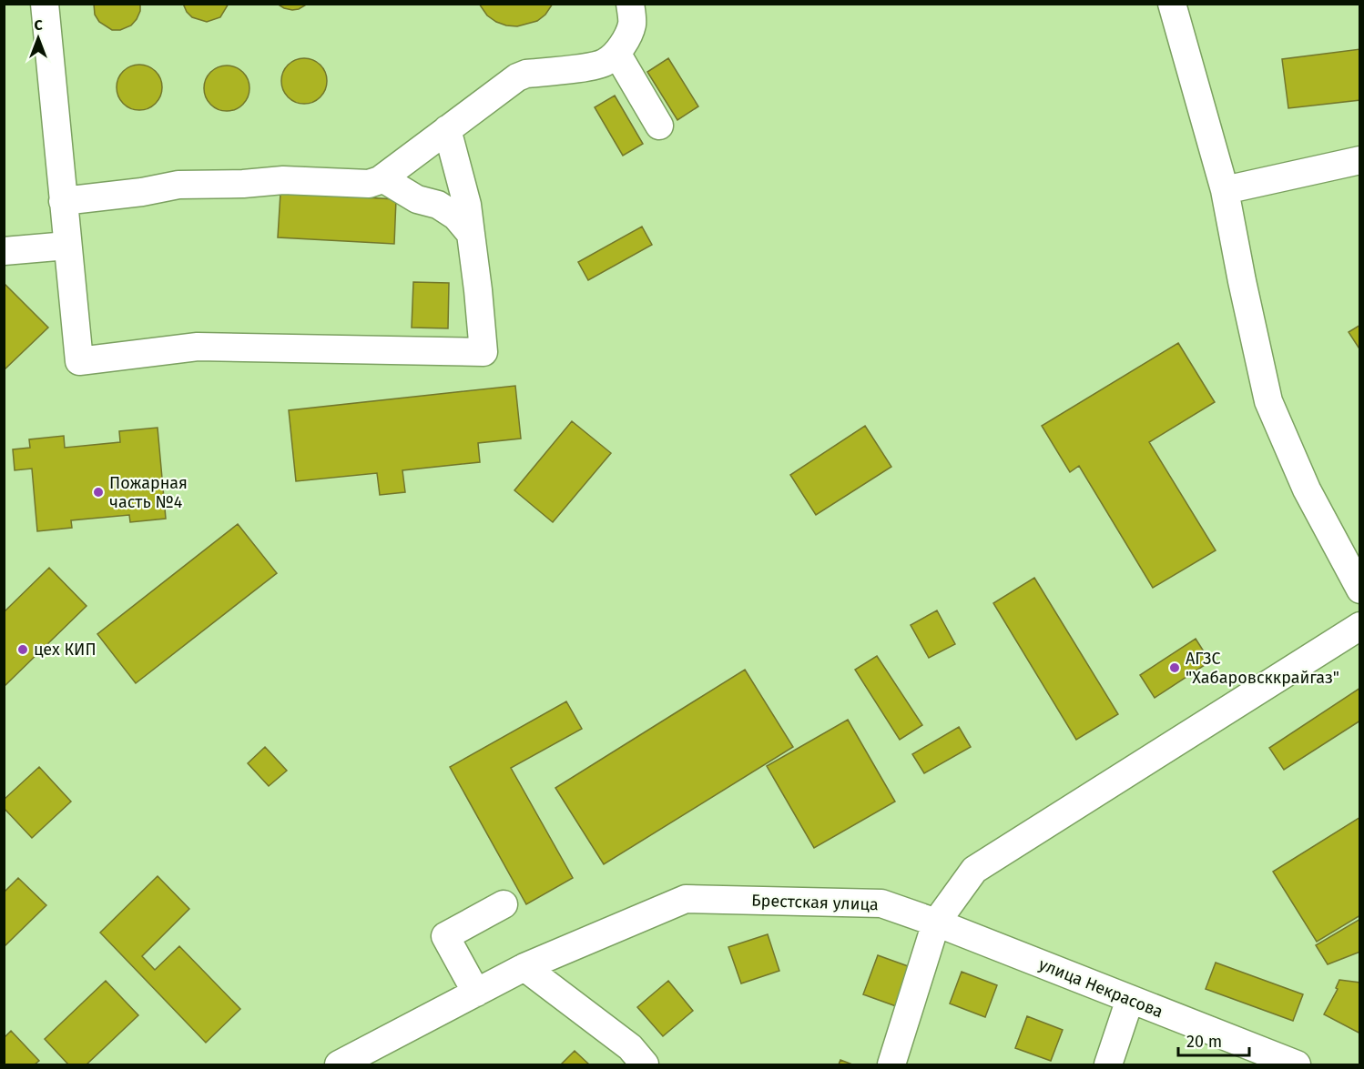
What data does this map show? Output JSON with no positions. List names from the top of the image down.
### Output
{
  "streets": {
    "street": ["Брестская улица", "улица Некрасова"]
  },
  "crossings": [
    ["Брестская улица", "улица Некрасова"]
  ],
  "places": ["Пожарная часть №4", "цех КИП", "АГЗС \"Хабаровсккрайгаз\""],
  "scale_bar": "20 m",
  "north": "top"
}
